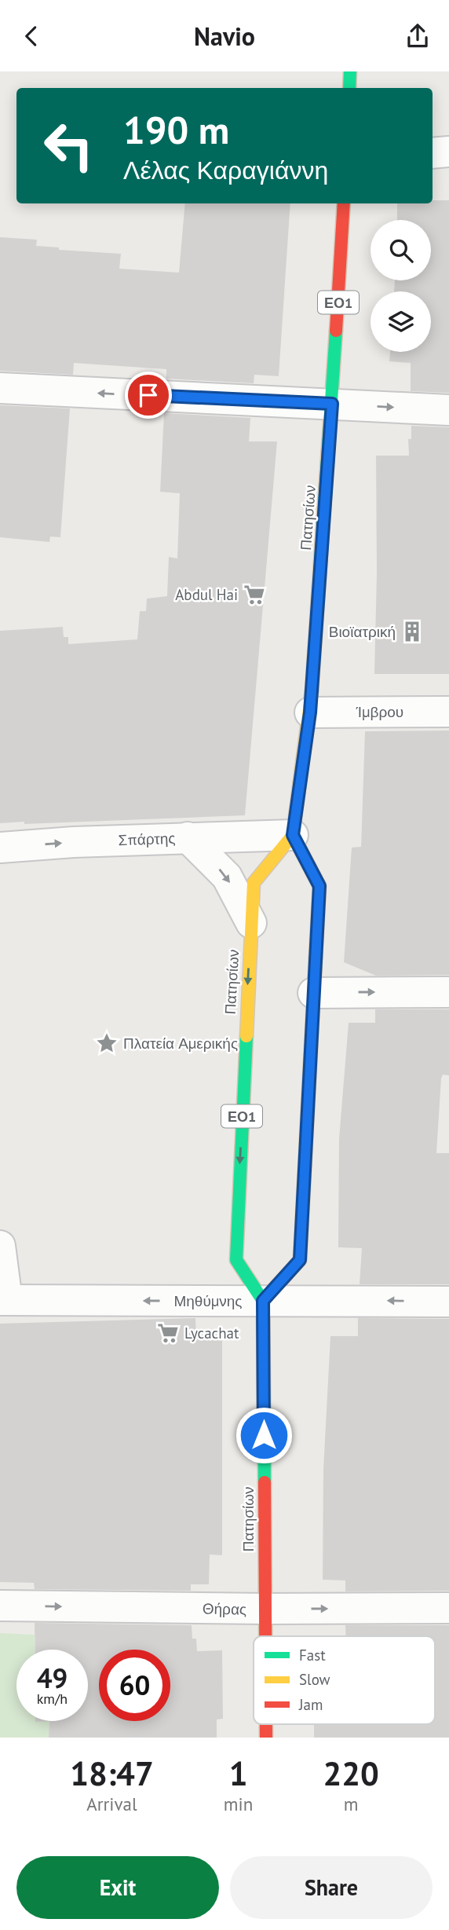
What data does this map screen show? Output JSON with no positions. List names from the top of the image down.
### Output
{
  "streets": {
    "main road": ["ΕΟ1", "Πατησίων"],
    "street": [
      "Ίμβρου",
      "Σπάρτης",
      "Μηθύμνης",
      "Θήρας"
    ]
  },
  "crossings": [
    ["Πατησίων", "Ίμβρου"],
    ["Πατησίων", "Σπάρτης"],
    ["Πατησίων", "Μηθύμνης"],
    ["Πατησίων", "Θήρας"]
  ],
  "one_way": ["Σπάρτης", "Μηθύμνης", "Θήρας"],
  "places": {
    "supermarket": ["Abdul Hai", "Lycachat"],
    "building": ["Βιοϊατρική"],
    "place": ["Πλατεία Αμερικής"]
  },
  "legend": ["Fast", "Slow", "Jam"],
  "page": {
    "header": "Navio",
    "turn": ["190 m", "Λέλας Καραγιάννη"],
    "speed": "49 km/h",
    "limit": "60",
    "eta": [
      "18:47",
      "Arrival",
      "1",
      "min",
      "220",
      "m"
    ],
    "buttons": ["Exit", "Share"]
  }
}
